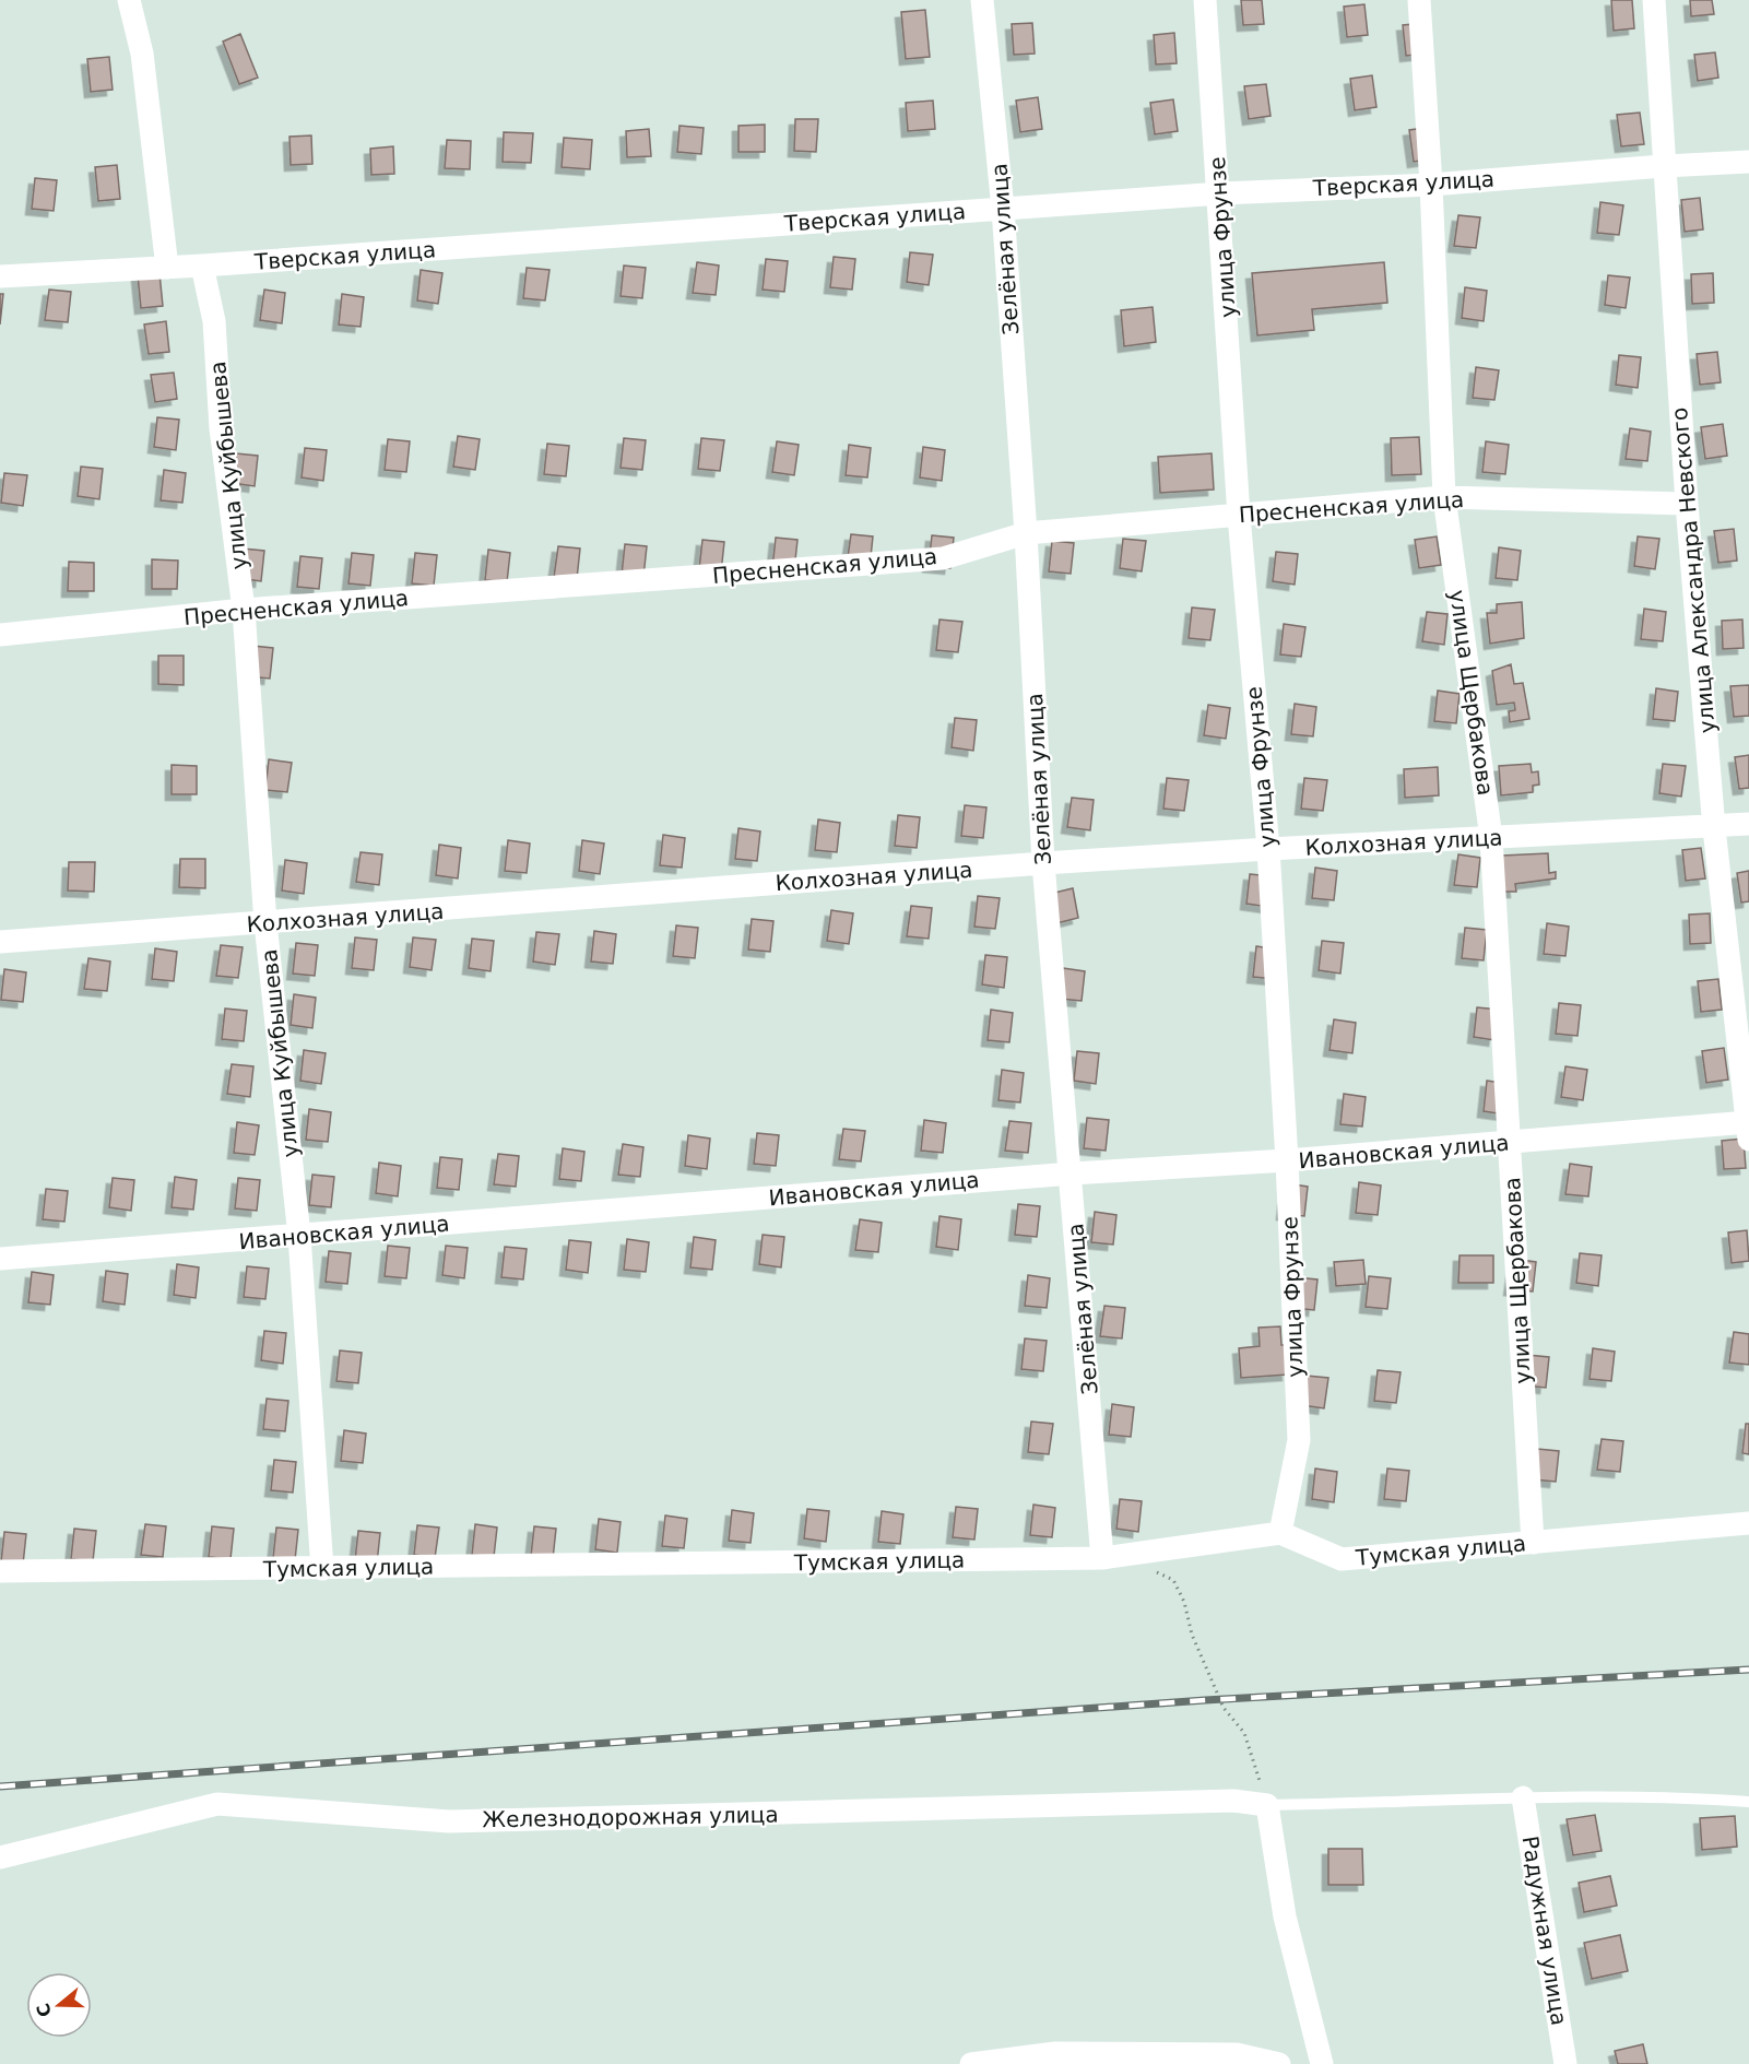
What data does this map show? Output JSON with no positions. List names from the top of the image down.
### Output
{
  "streets": {
    "street": [
      "Тверская улица",
      "улица Фрунзе",
      "Зелёная улица",
      "улица Куйбышева",
      "Пресненская улица",
      "улица Александра Невского",
      "улица Щербакова",
      "Колхозная улица",
      "Ивановская улица",
      "Тумская улица",
      "Железнодорожная улица",
      "Радужная улица"
    ]
  },
  "crossings": [
    ["Тверская улица", "улица Фрунзе"],
    ["Тверская улица", "Зелёная улица"],
    ["Тверская улица", "улица Куйбышева"],
    ["Тверская улица", "улица Александра Невского"],
    ["Тверская улица", "улица Щербакова"],
    ["улица Фрунзе", "Пресненская улица"],
    ["улица Фрунзе", "Колхозная улица"],
    ["улица Фрунзе", "Ивановская улица"],
    ["улица Фрунзе", "Тумская улица"],
    ["Зелёная улица", "Пресненская улица"],
    ["Зелёная улица", "Колхозная улица"],
    ["Зелёная улица", "Ивановская улица"],
    ["Зелёная улица", "Тумская улица"],
    ["улица Куйбышева", "Пресненская улица"],
    ["улица Куйбышева", "Колхозная улица"],
    ["улица Куйбышева", "Ивановская улица"],
    ["улица Куйбышева", "Тумская улица"],
    ["Пресненская улица", "улица Александра Невского"],
    ["Пресненская улица", "улица Щербакова"],
    ["улица Александра Невского", "Колхозная улица"],
    ["улица Александра Невского", "Ивановская улица"],
    ["улица Щербакова", "Колхозная улица"],
    ["улица Щербакова", "Ивановская улица"],
    ["улица Щербакова", "Тумская улица"]
  ],
  "north": "left"
}
